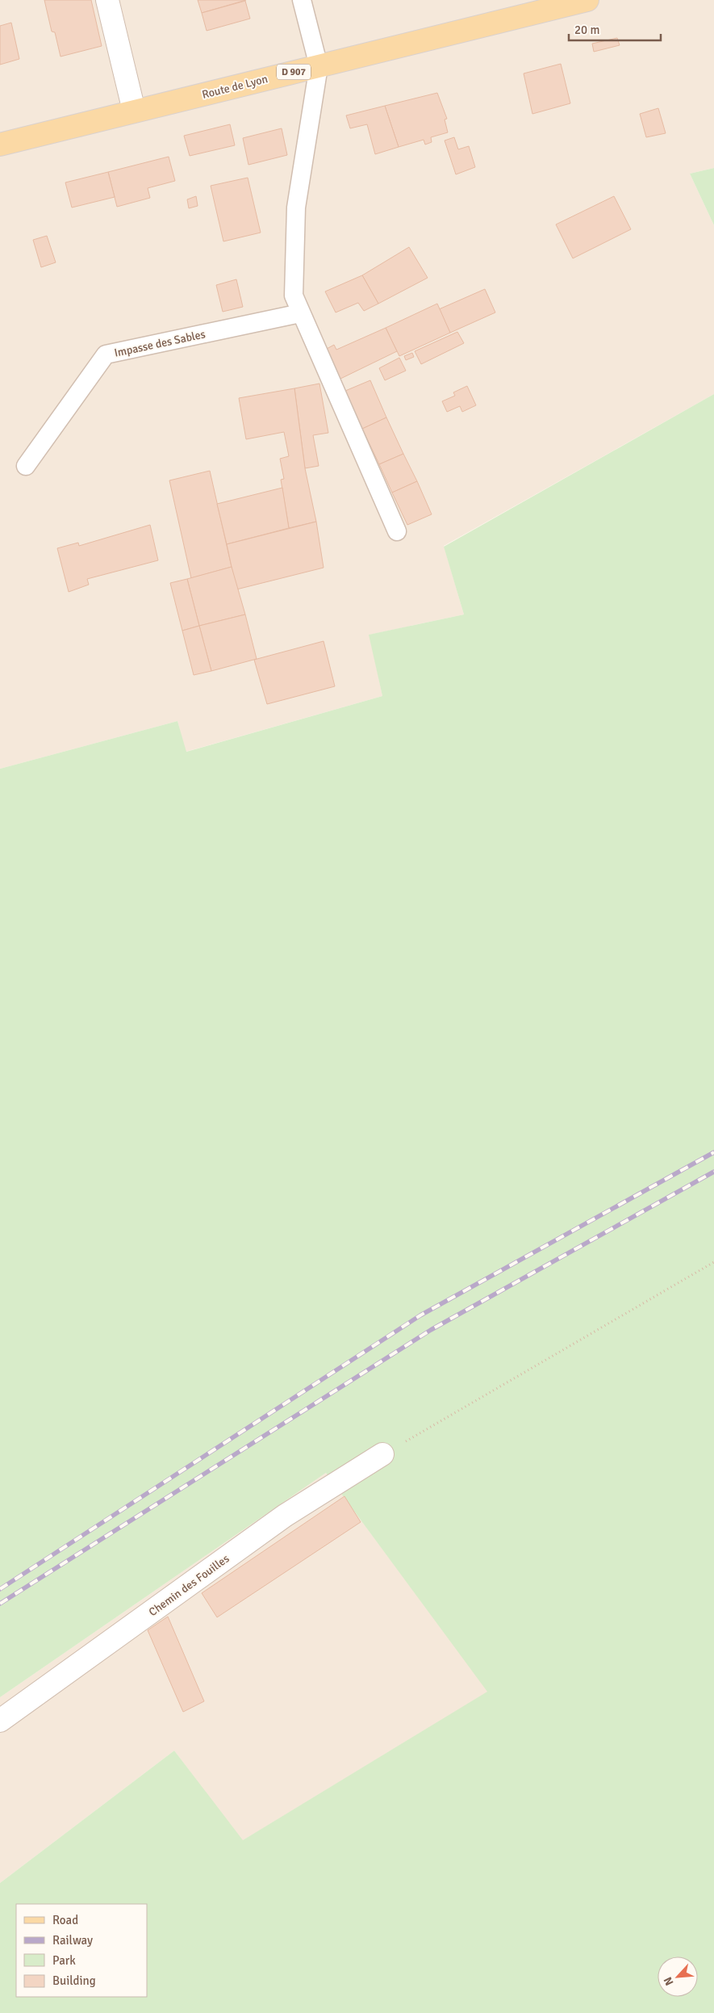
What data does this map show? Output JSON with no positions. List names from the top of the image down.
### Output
{
  "streets": {
    "main road": ["D 907", "Route de Lyon"],
    "street": ["Chemin des Fouilles"],
    "lane": ["Impasse des Sables"]
  },
  "legend": [
    "Road",
    "Railway",
    "Park",
    "Building"
  ],
  "scale_bar": "20 m",
  "north": "bottom left"
}
